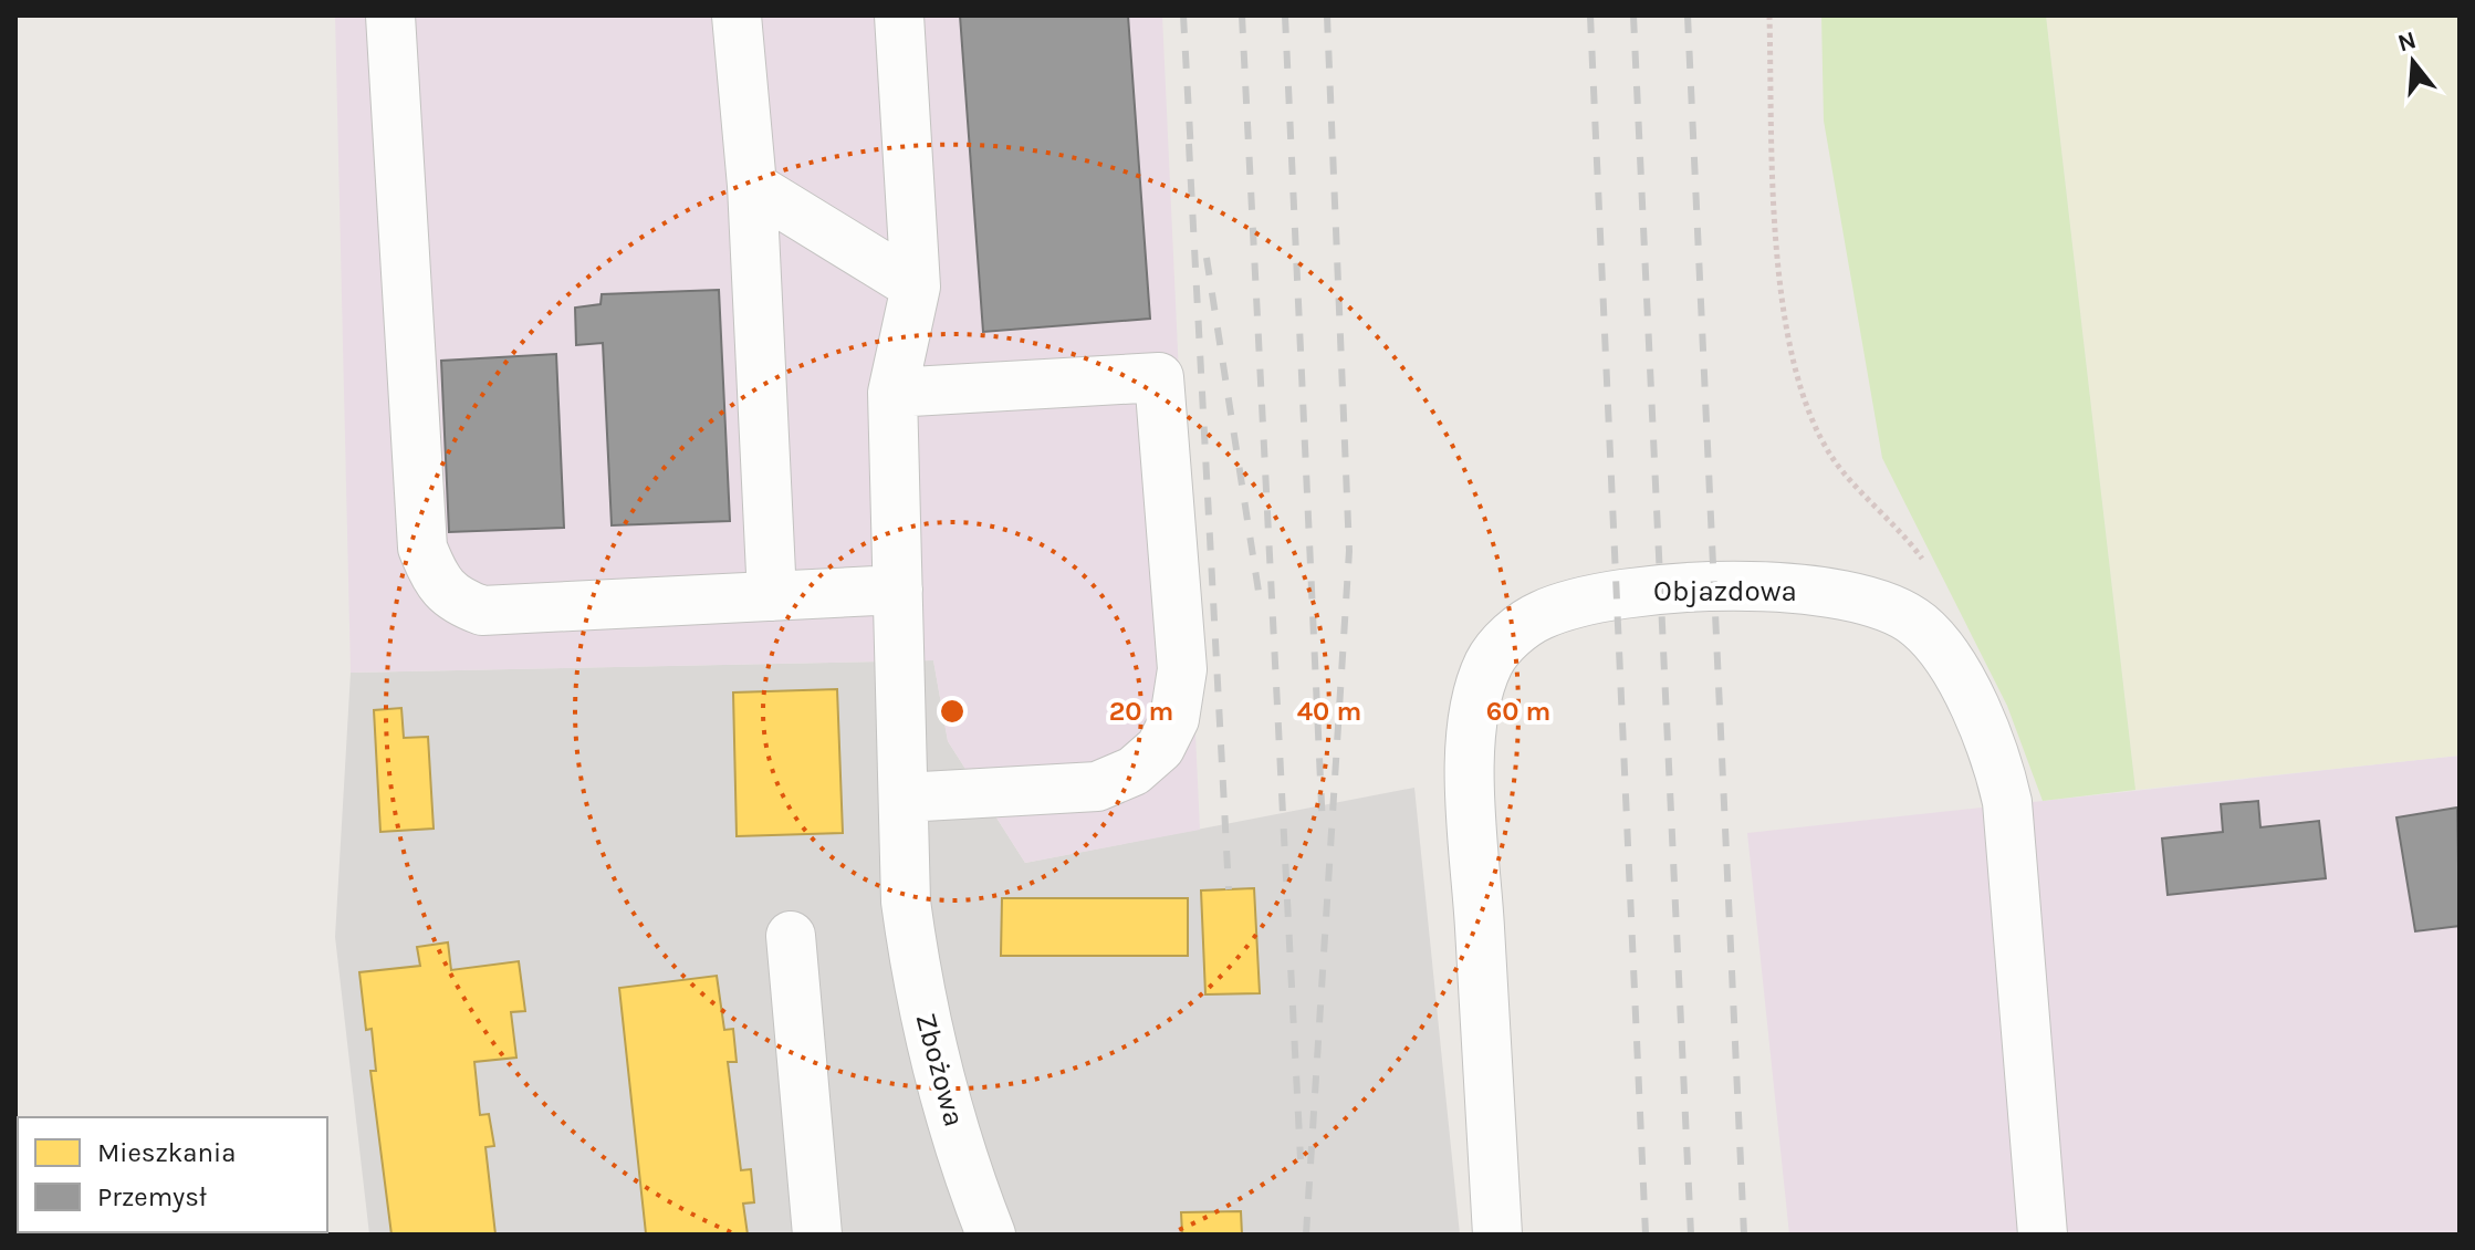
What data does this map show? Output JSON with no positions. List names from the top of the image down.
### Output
{
  "streets": {
    "street": ["Objazdowa", "Zbożowa"]
  },
  "legend": ["Mieszkania", "Przemysł"],
  "north": "top",
  "rings": ["20 m", "40 m", "60 m"]
}
